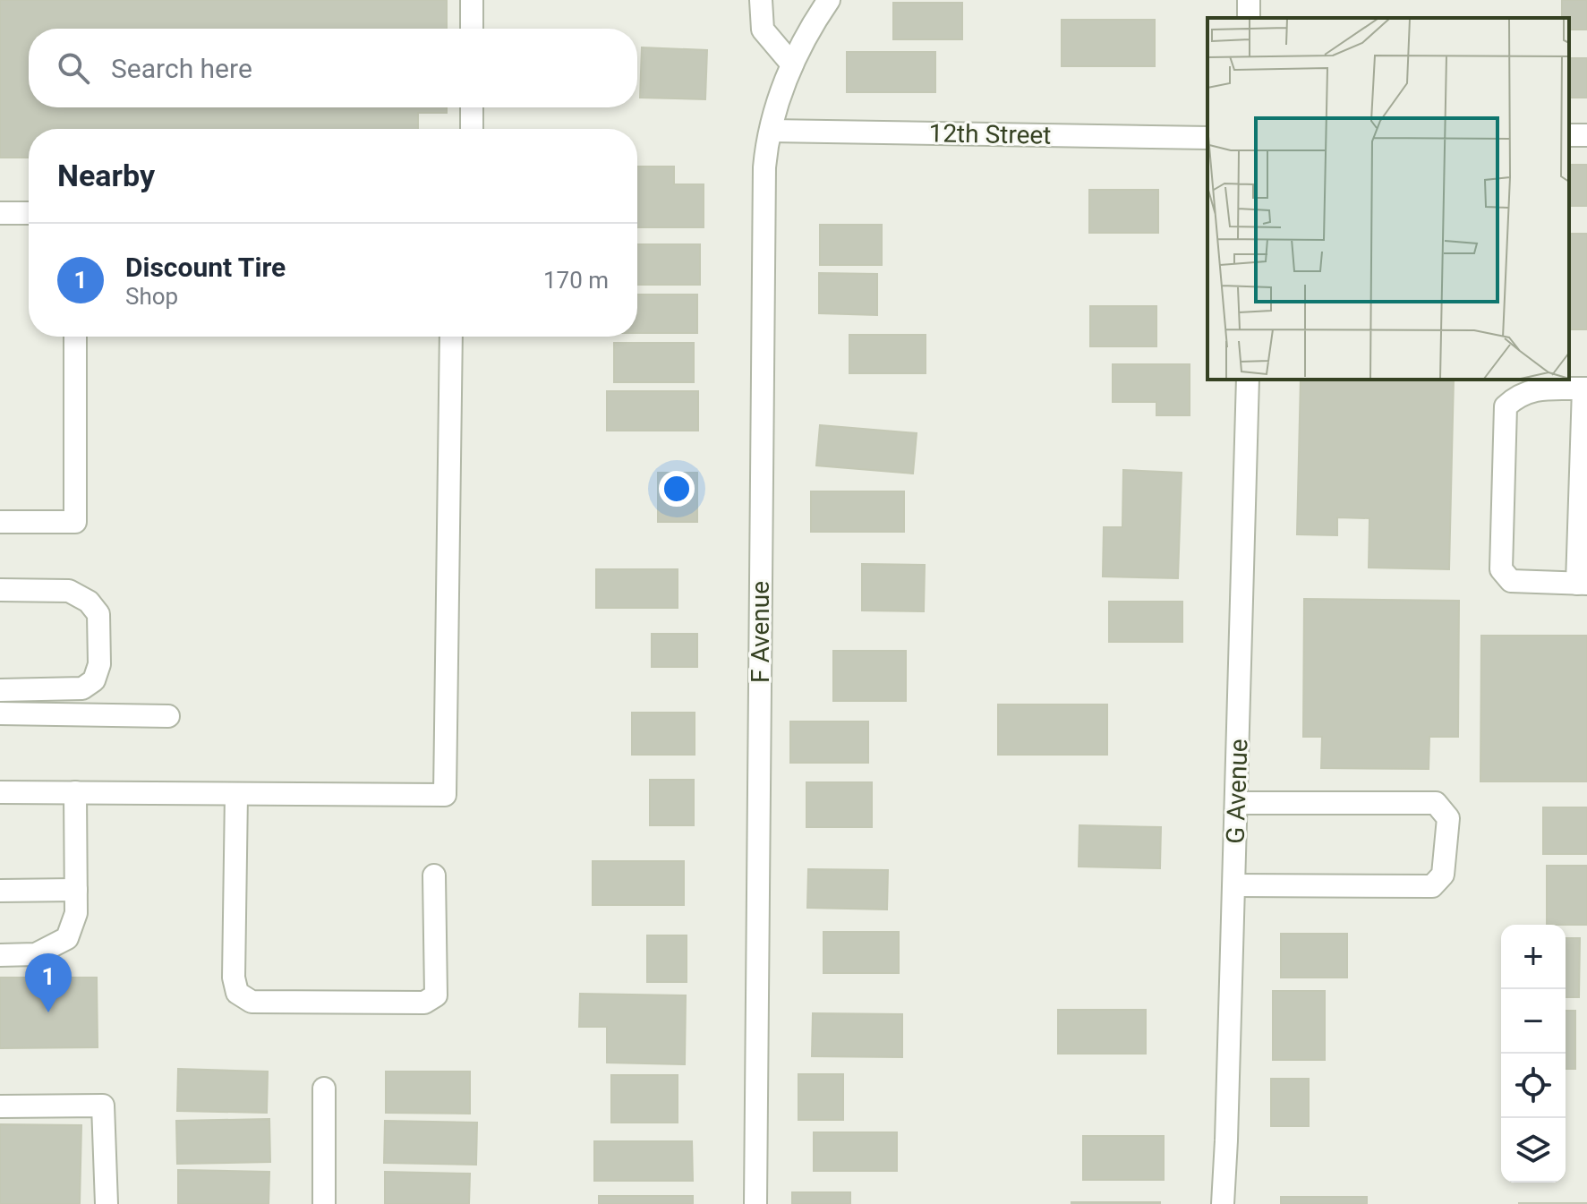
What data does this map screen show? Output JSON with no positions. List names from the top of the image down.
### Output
{
  "streets": {
    "street": ["12th Street", "F Avenue", "G Avenue"]
  },
  "crossings": [
    ["12th Street", "F Avenue"]
  ],
  "page": {
    "search": "Search here",
    "heading": "Nearby",
    "list": [
      {
        "mark": "1",
        "name": "Discount Tire",
        "note": "Shop",
        "value": "170 m"
      }
    ],
    "map_buttons": ["+", "−"],
    "pins": "1"
  }
}
